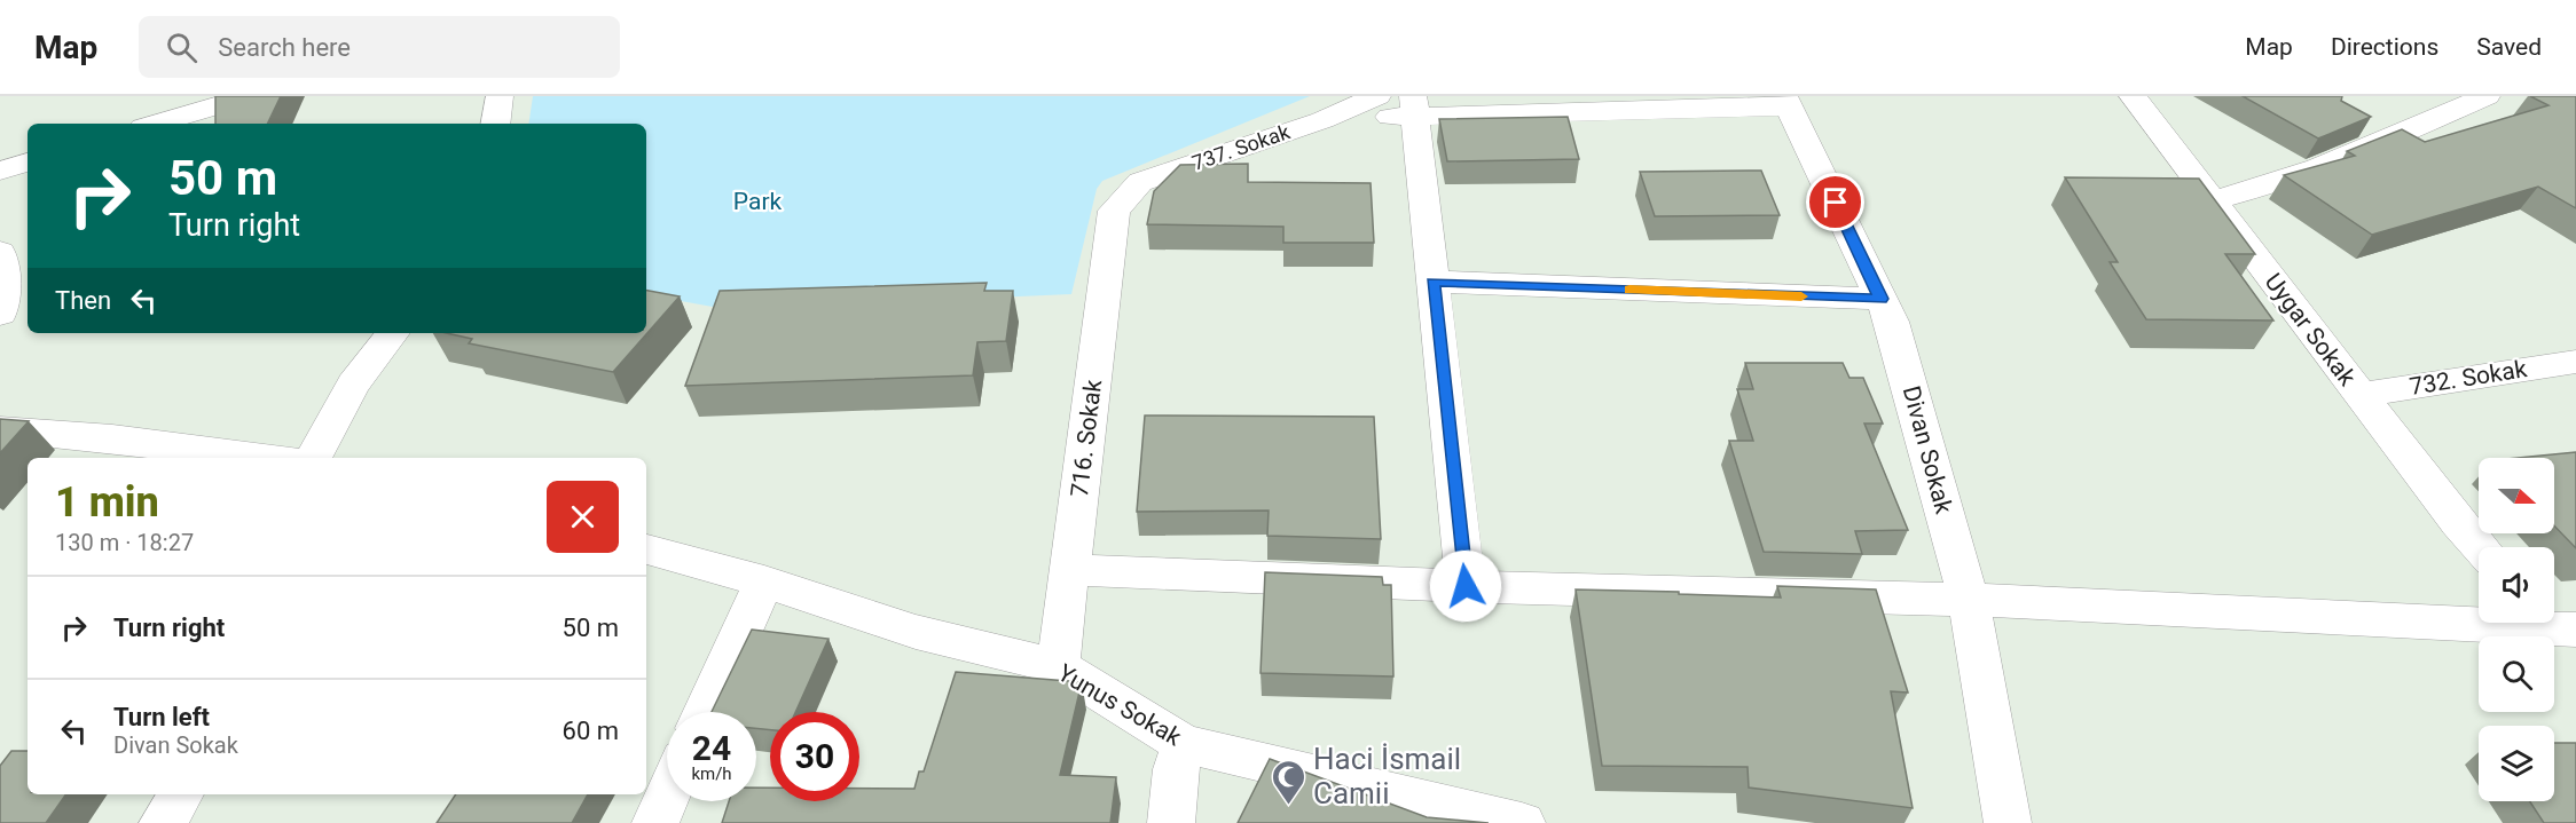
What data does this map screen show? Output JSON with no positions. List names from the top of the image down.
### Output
{
  "streets": {
    "street": [
      "737. Sokak",
      "Uygar Sokak",
      "732. Sokak",
      "716. Sokak",
      "Divan Sokak",
      "Yunus Sokak"
    ]
  },
  "crossings": [
    ["737. Sokak", "716. Sokak"],
    ["Uygar Sokak", "732. Sokak"],
    ["716. Sokak", "Yunus Sokak"]
  ],
  "parks": ["Park"],
  "places": {
    "mosque": ["Haci İsmail Camii"]
  },
  "north": "right",
  "page": {
    "header": "Map",
    "search": "Search here",
    "nav": ["Map", "Directions", "Saved"],
    "turn": ["50 m", "Turn right"],
    "then": "Then",
    "heading": ["1 min", "130 m · 18:27"],
    "list": [
      {
        "name": "Turn right",
        "value": "50 m"
      },
      {
        "name": "Turn left",
        "note": "Divan Sokak",
        "value": "60 m"
      }
    ],
    "speed": "24 km/h",
    "limit": "30"
  }
}
